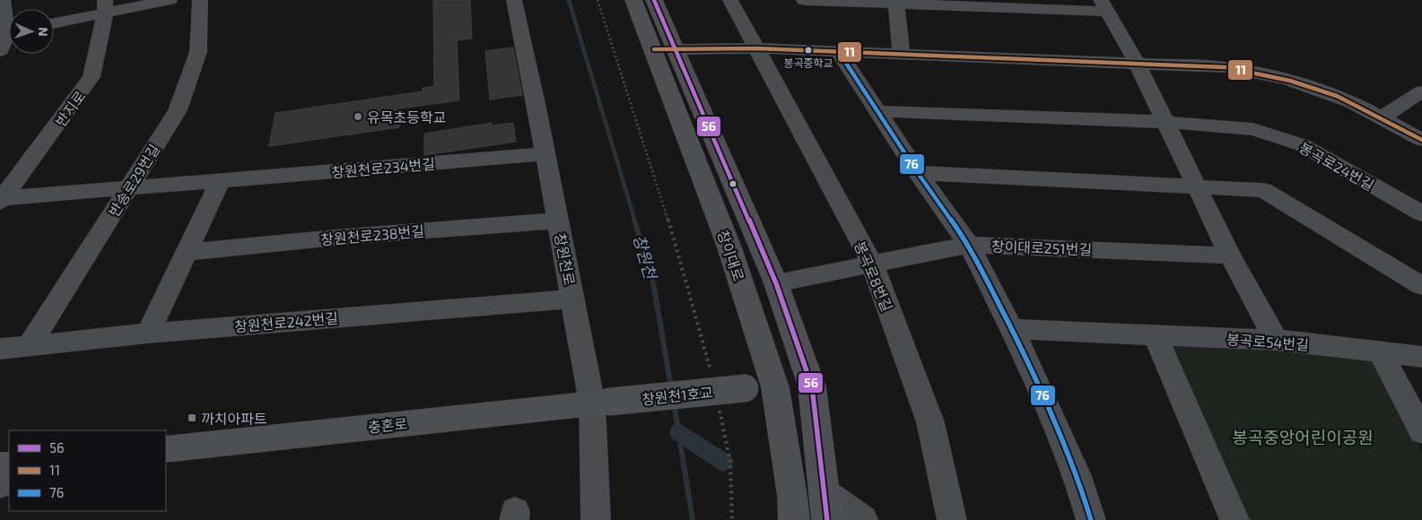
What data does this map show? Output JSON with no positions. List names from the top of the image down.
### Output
{
  "streets": {
    "main road": ["창이대로", "창원천1호교", "충혼로"],
    "street": [
      "반지로",
      "봉곡로24번길",
      "창원천로234번길",
      "반송로29번길",
      "창원천로238번길",
      "창이대로251번길",
      "창원천로",
      "봉곡로8번길",
      "창원천로242번길",
      "봉곡로54번길"
    ]
  },
  "crossings": [
    ["반지로", "창원천로234번길"],
    ["창원천로234번길", "반송로29번길"],
    ["창원천로234번길", "창원천로"],
    ["반송로29번길", "창원천로242번길"],
    ["창원천로238번길", "창원천로"],
    ["창이대로251번길", "창이대로"],
    ["창이대로251번길", "봉곡로8번길"],
    ["창이대로", "창원천1호교"],
    ["창원천로", "창원천로242번길"],
    ["창원천로", "창원천1호교"],
    ["창원천로", "충혼로"],
    ["창원천1호교", "충혼로"]
  ],
  "water": ["창원천"],
  "parks": ["봉곡중앙어린이공원"],
  "places": {
    "other": ["봉곡중학교", "유목초등학교"],
    "transit": ["까치아파트"]
  },
  "lines": ["transit line 56", "transit line 11", "transit line 76"],
  "legend": ["56", "11", "76"],
  "north": "right"
}
